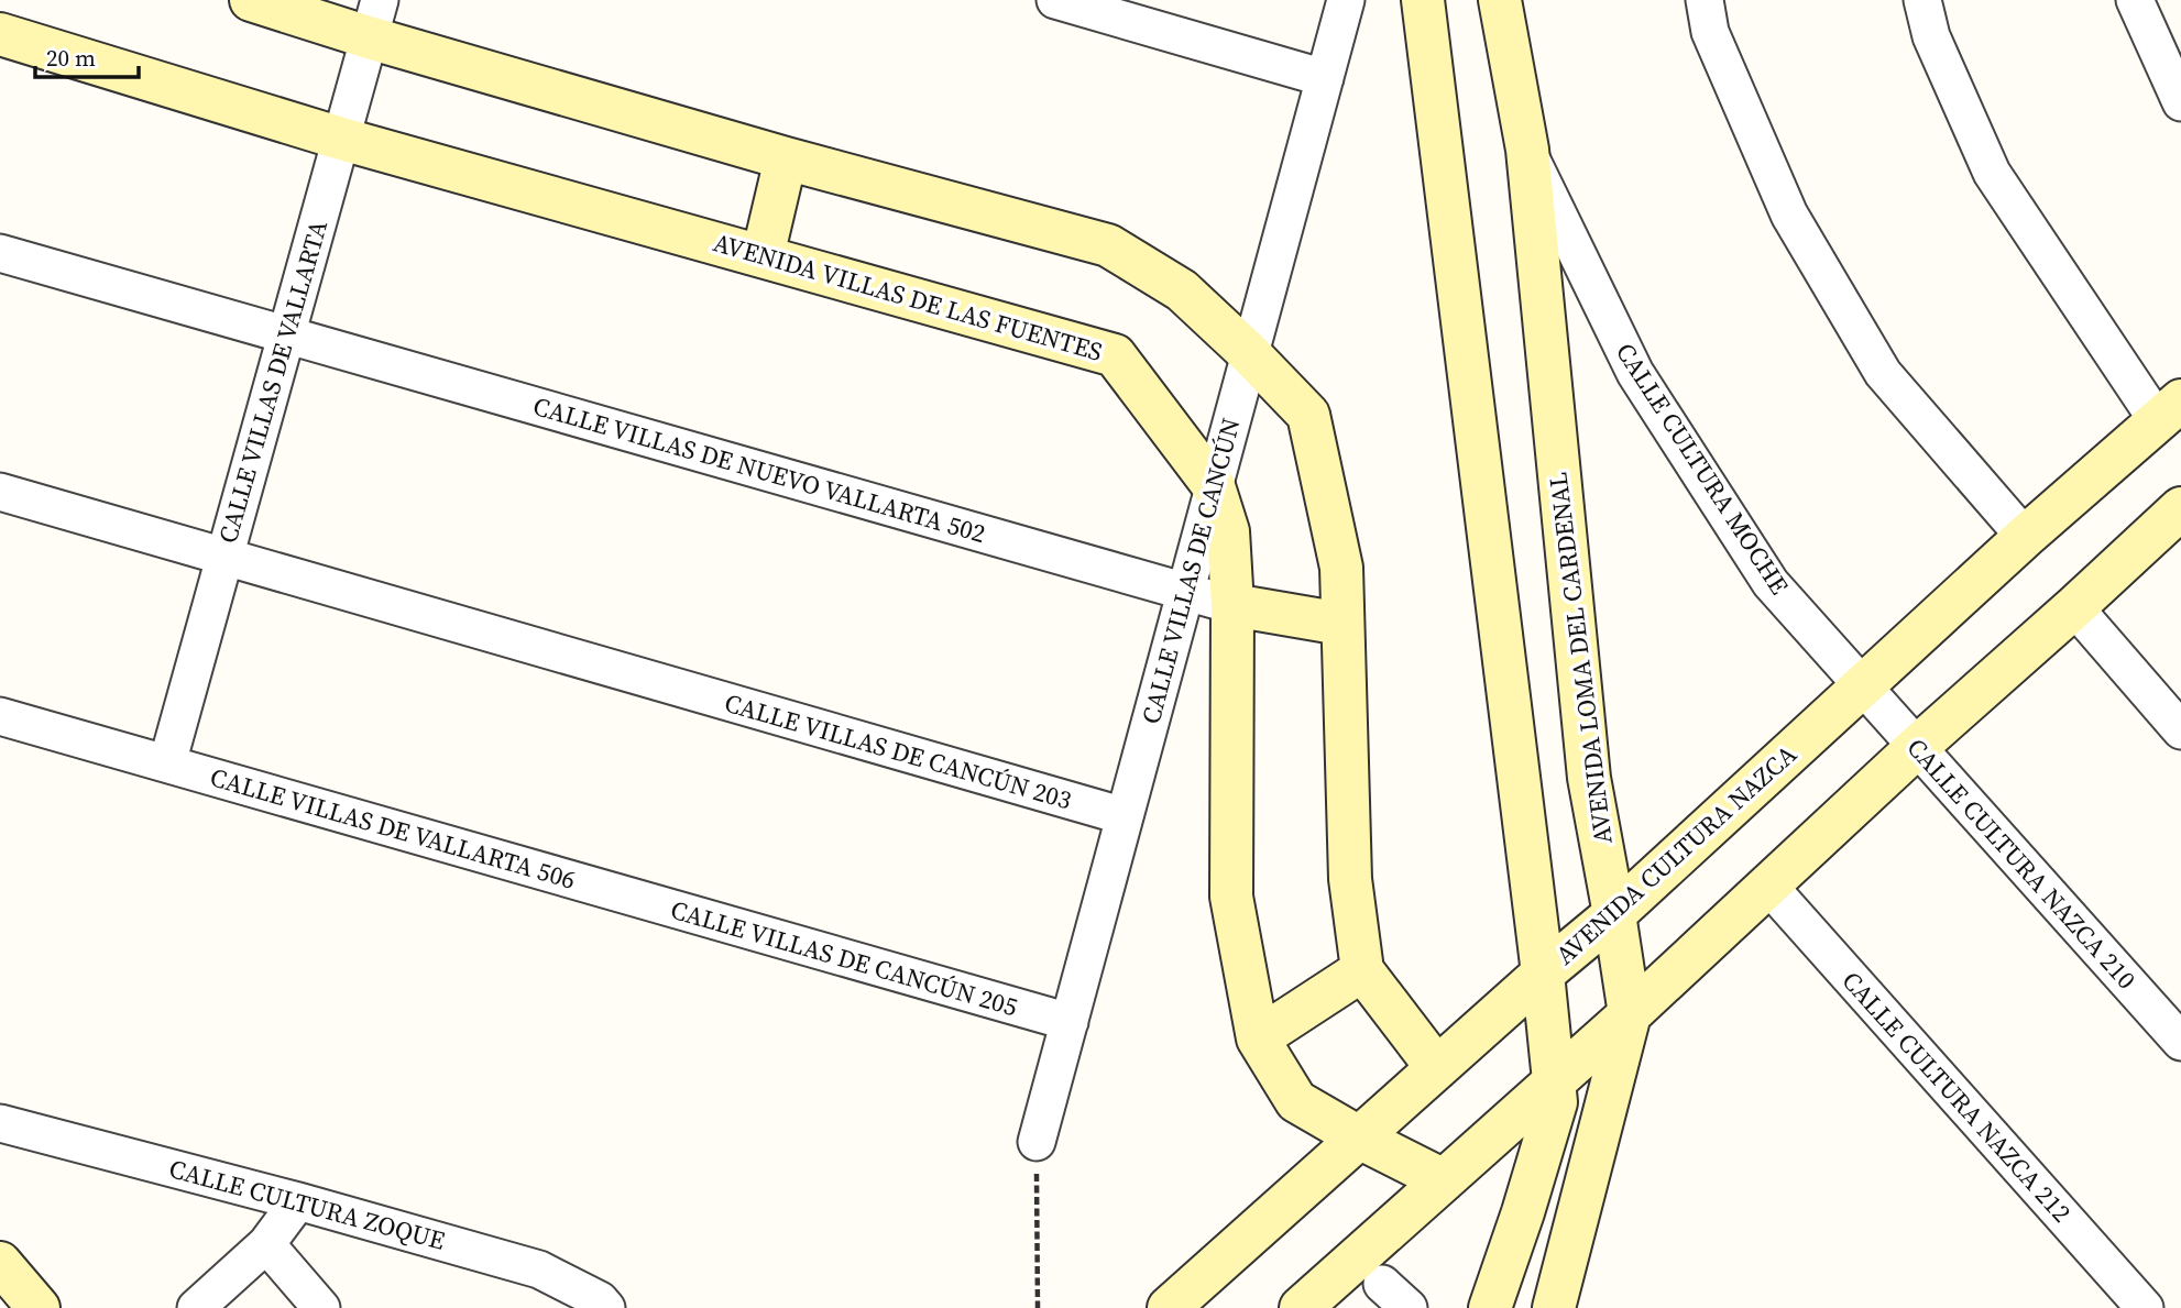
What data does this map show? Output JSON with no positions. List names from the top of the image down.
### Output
{
  "streets": {
    "street": [
      "AVENIDA VILLAS DE LAS FUENTES",
      "CALLE VILLAS DE VALLARTA",
      "CALLE CULTURA MOCHE",
      "CALLE VILLAS DE NUEVO VALLARTA 502",
      "CALLE VILLAS DE CANCÚN",
      "AVENIDA LOMA DEL CARDENAL",
      "CALLE VILLAS DE CANCÚN 203",
      "CALLE VILLAS DE VALLARTA 506",
      "AVENIDA CULTURA NAZCA",
      "CALLE CULTURA NAZCA 210",
      "CALLE VILLAS DE CANCÚN 205",
      "CALLE CULTURA NAZCA 212",
      "CALLE CULTURA ZOQUE"
    ]
  },
  "crossings": [
    ["AVENIDA VILLAS DE LAS FUENTES", "CALLE VILLAS DE VALLARTA"],
    ["AVENIDA VILLAS DE LAS FUENTES", "CALLE VILLAS DE NUEVO VALLARTA 502"],
    ["AVENIDA VILLAS DE LAS FUENTES", "CALLE VILLAS DE CANCÚN"],
    ["AVENIDA VILLAS DE LAS FUENTES", "AVENIDA CULTURA NAZCA"],
    ["CALLE VILLAS DE VALLARTA", "CALLE VILLAS DE NUEVO VALLARTA 502"],
    ["CALLE VILLAS DE VALLARTA", "CALLE VILLAS DE CANCÚN 203"],
    ["CALLE VILLAS DE VALLARTA", "CALLE VILLAS DE VALLARTA 506"],
    ["CALLE CULTURA MOCHE", "AVENIDA LOMA DEL CARDENAL"],
    ["CALLE CULTURA MOCHE", "AVENIDA CULTURA NAZCA"],
    ["CALLE CULTURA MOCHE", "CALLE CULTURA NAZCA 210"],
    ["CALLE VILLAS DE NUEVO VALLARTA 502", "CALLE VILLAS DE CANCÚN"],
    ["CALLE VILLAS DE CANCÚN", "CALLE VILLAS DE CANCÚN 203"],
    ["CALLE VILLAS DE CANCÚN", "CALLE VILLAS DE CANCÚN 205"],
    ["AVENIDA LOMA DEL CARDENAL", "AVENIDA CULTURA NAZCA"],
    ["CALLE VILLAS DE VALLARTA 506", "CALLE VILLAS DE CANCÚN 205"],
    ["AVENIDA CULTURA NAZCA", "CALLE CULTURA NAZCA 210"]
  ],
  "scale_bar": "20 m"
}
